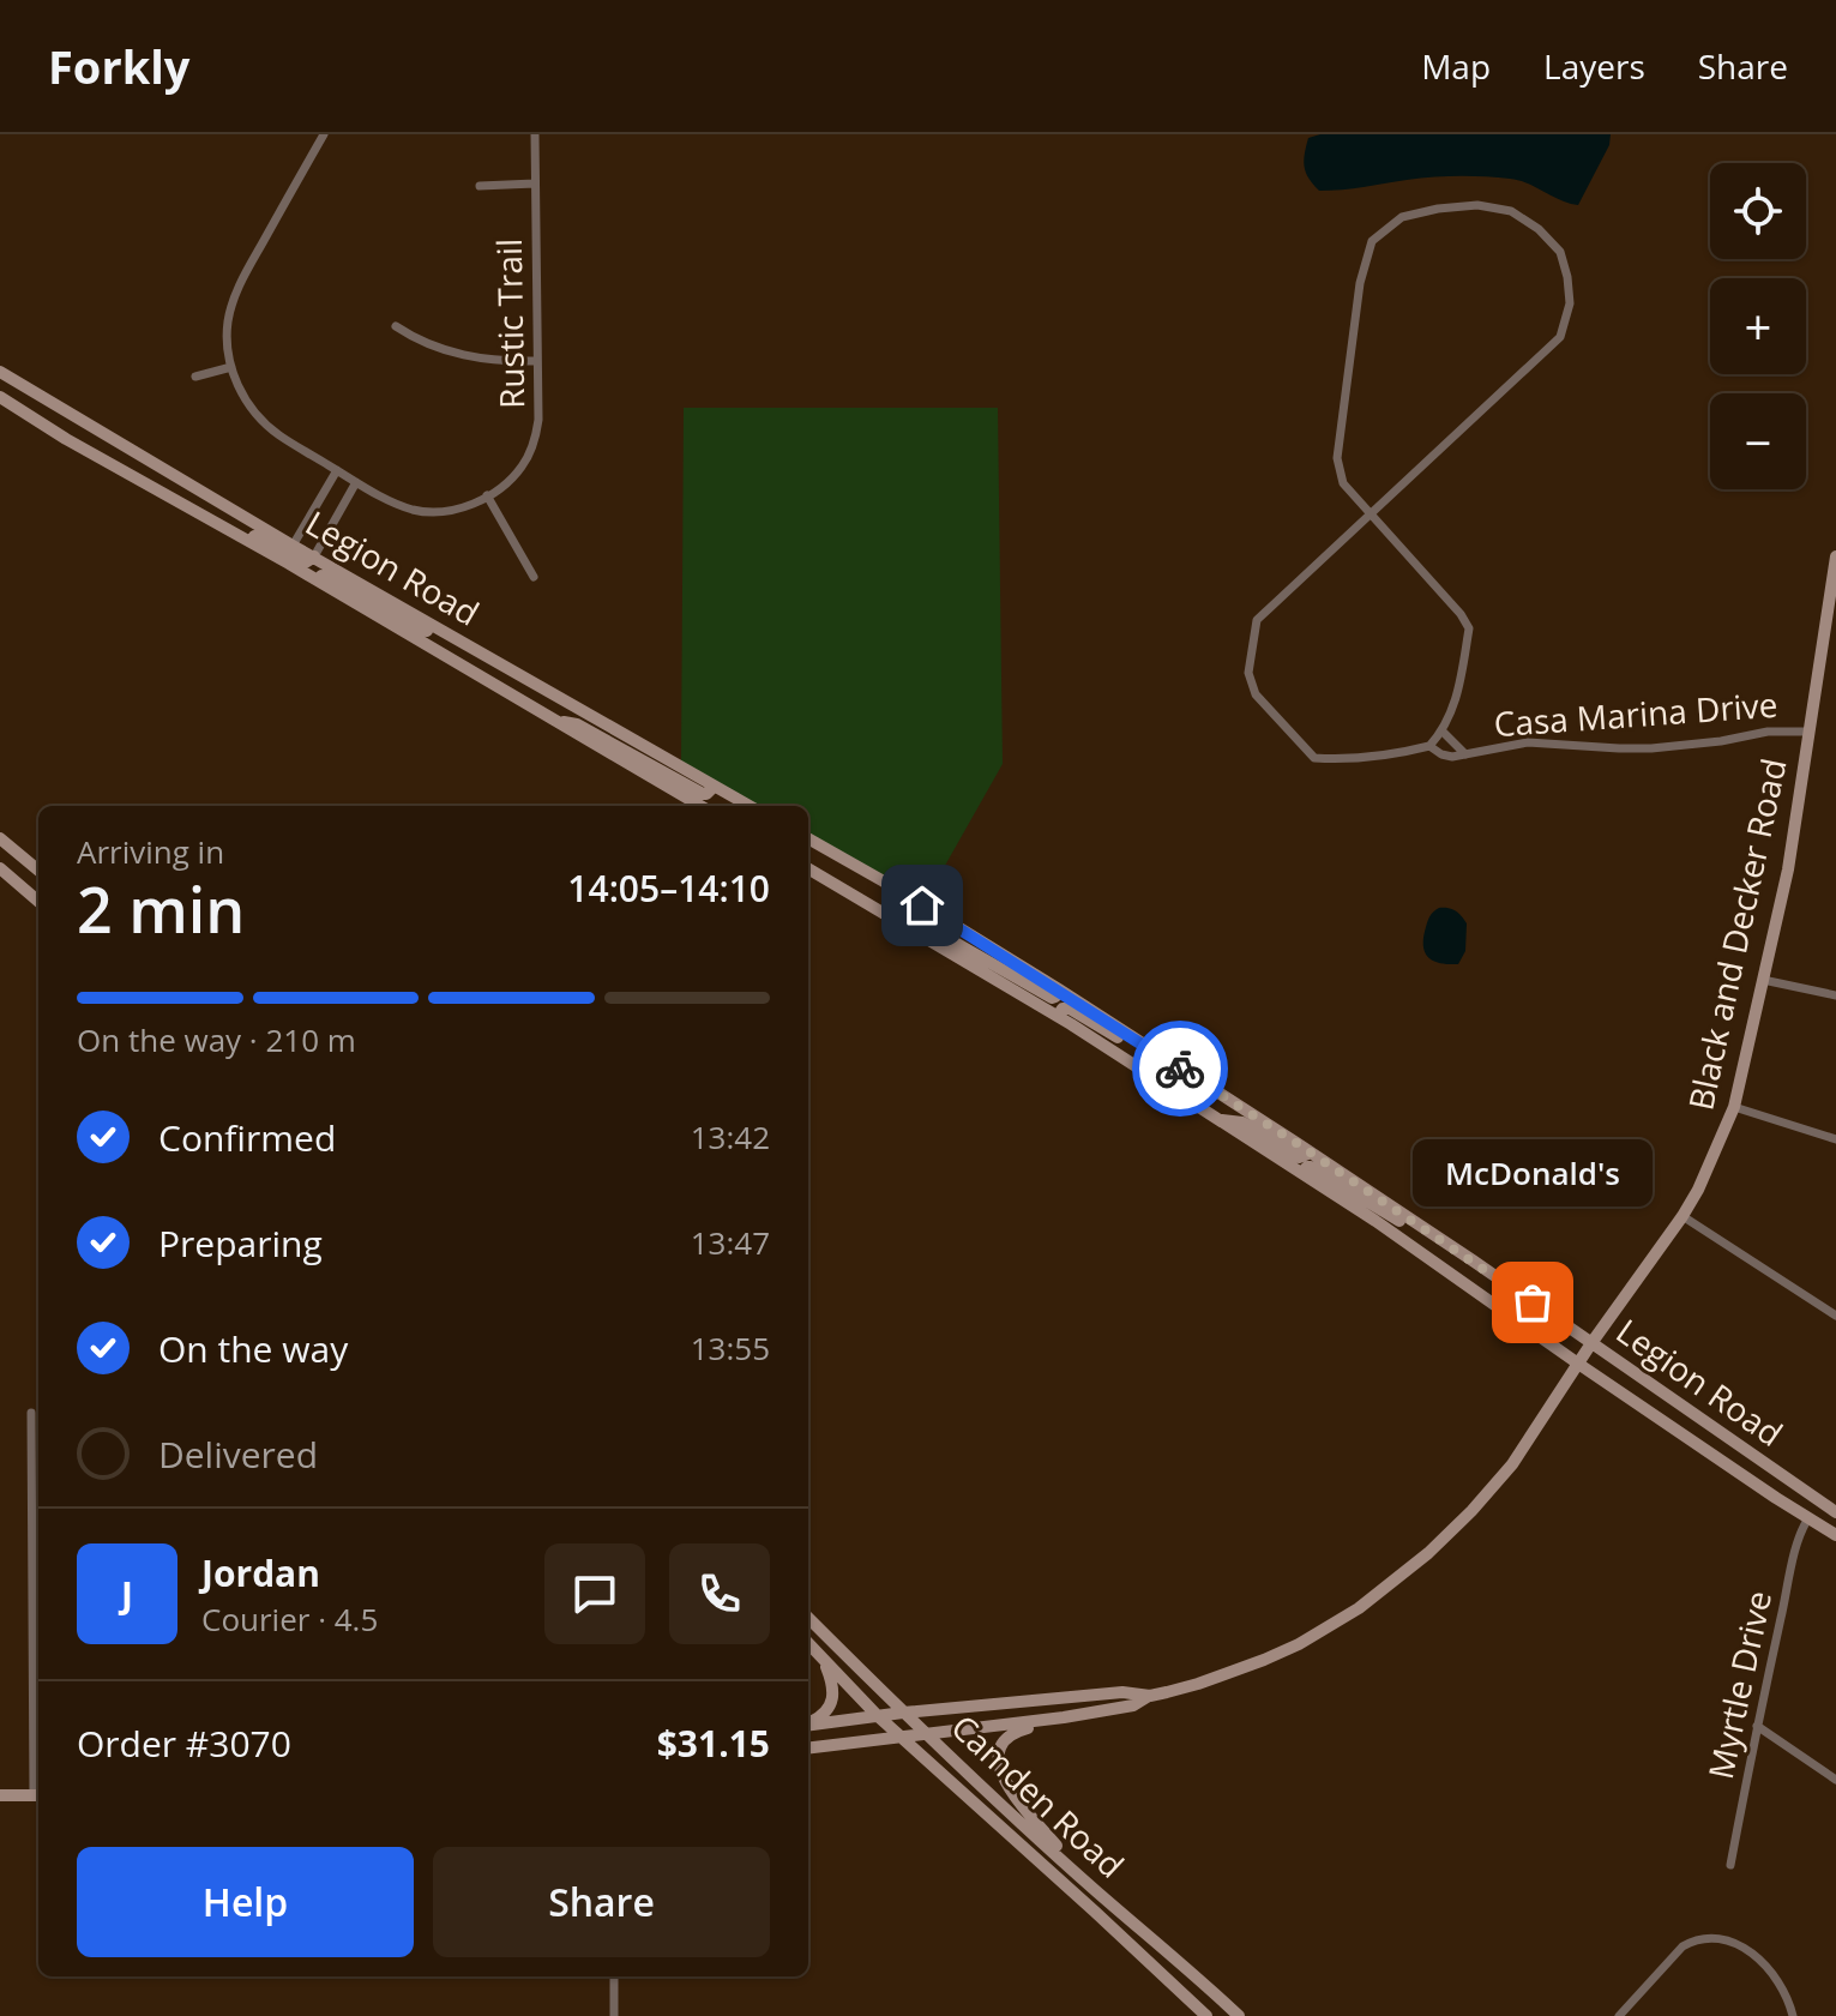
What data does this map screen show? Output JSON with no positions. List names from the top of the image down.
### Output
{
  "streets": {
    "main road": ["Legion Road", "Black and Decker Road", "Camden Road"],
    "street": ["Rustic Trail", "Casa Marina Drive", "Myrtle Drive"]
  },
  "crossings": [
    ["Legion Road", "Black and Decker Road"],
    ["Legion Road", "Myrtle Drive"],
    ["Casa Marina Drive", "Black and Decker Road"]
  ],
  "places": ["McDonald's"],
  "page": {
    "header": "Forkly",
    "nav": ["Map", "Layers", "Share"],
    "map_buttons": ["+", "−"],
    "heading": ["2 min", "Arriving in", "14:05–14:10"],
    "panel": [
      "Jordan",
      "Courier · 4.5",
      "Order #3070",
      "$31.15"
    ],
    "bar": "On the way · 210 m",
    "list": [
      ["Confirmed", "13:42"],
      ["Preparing", "13:47"],
      ["On the way", "13:55"],
      "Delivered"
    ],
    "bubble": "McDonald's",
    "round": "J",
    "buttons": ["Help", "Share"]
  }
}
